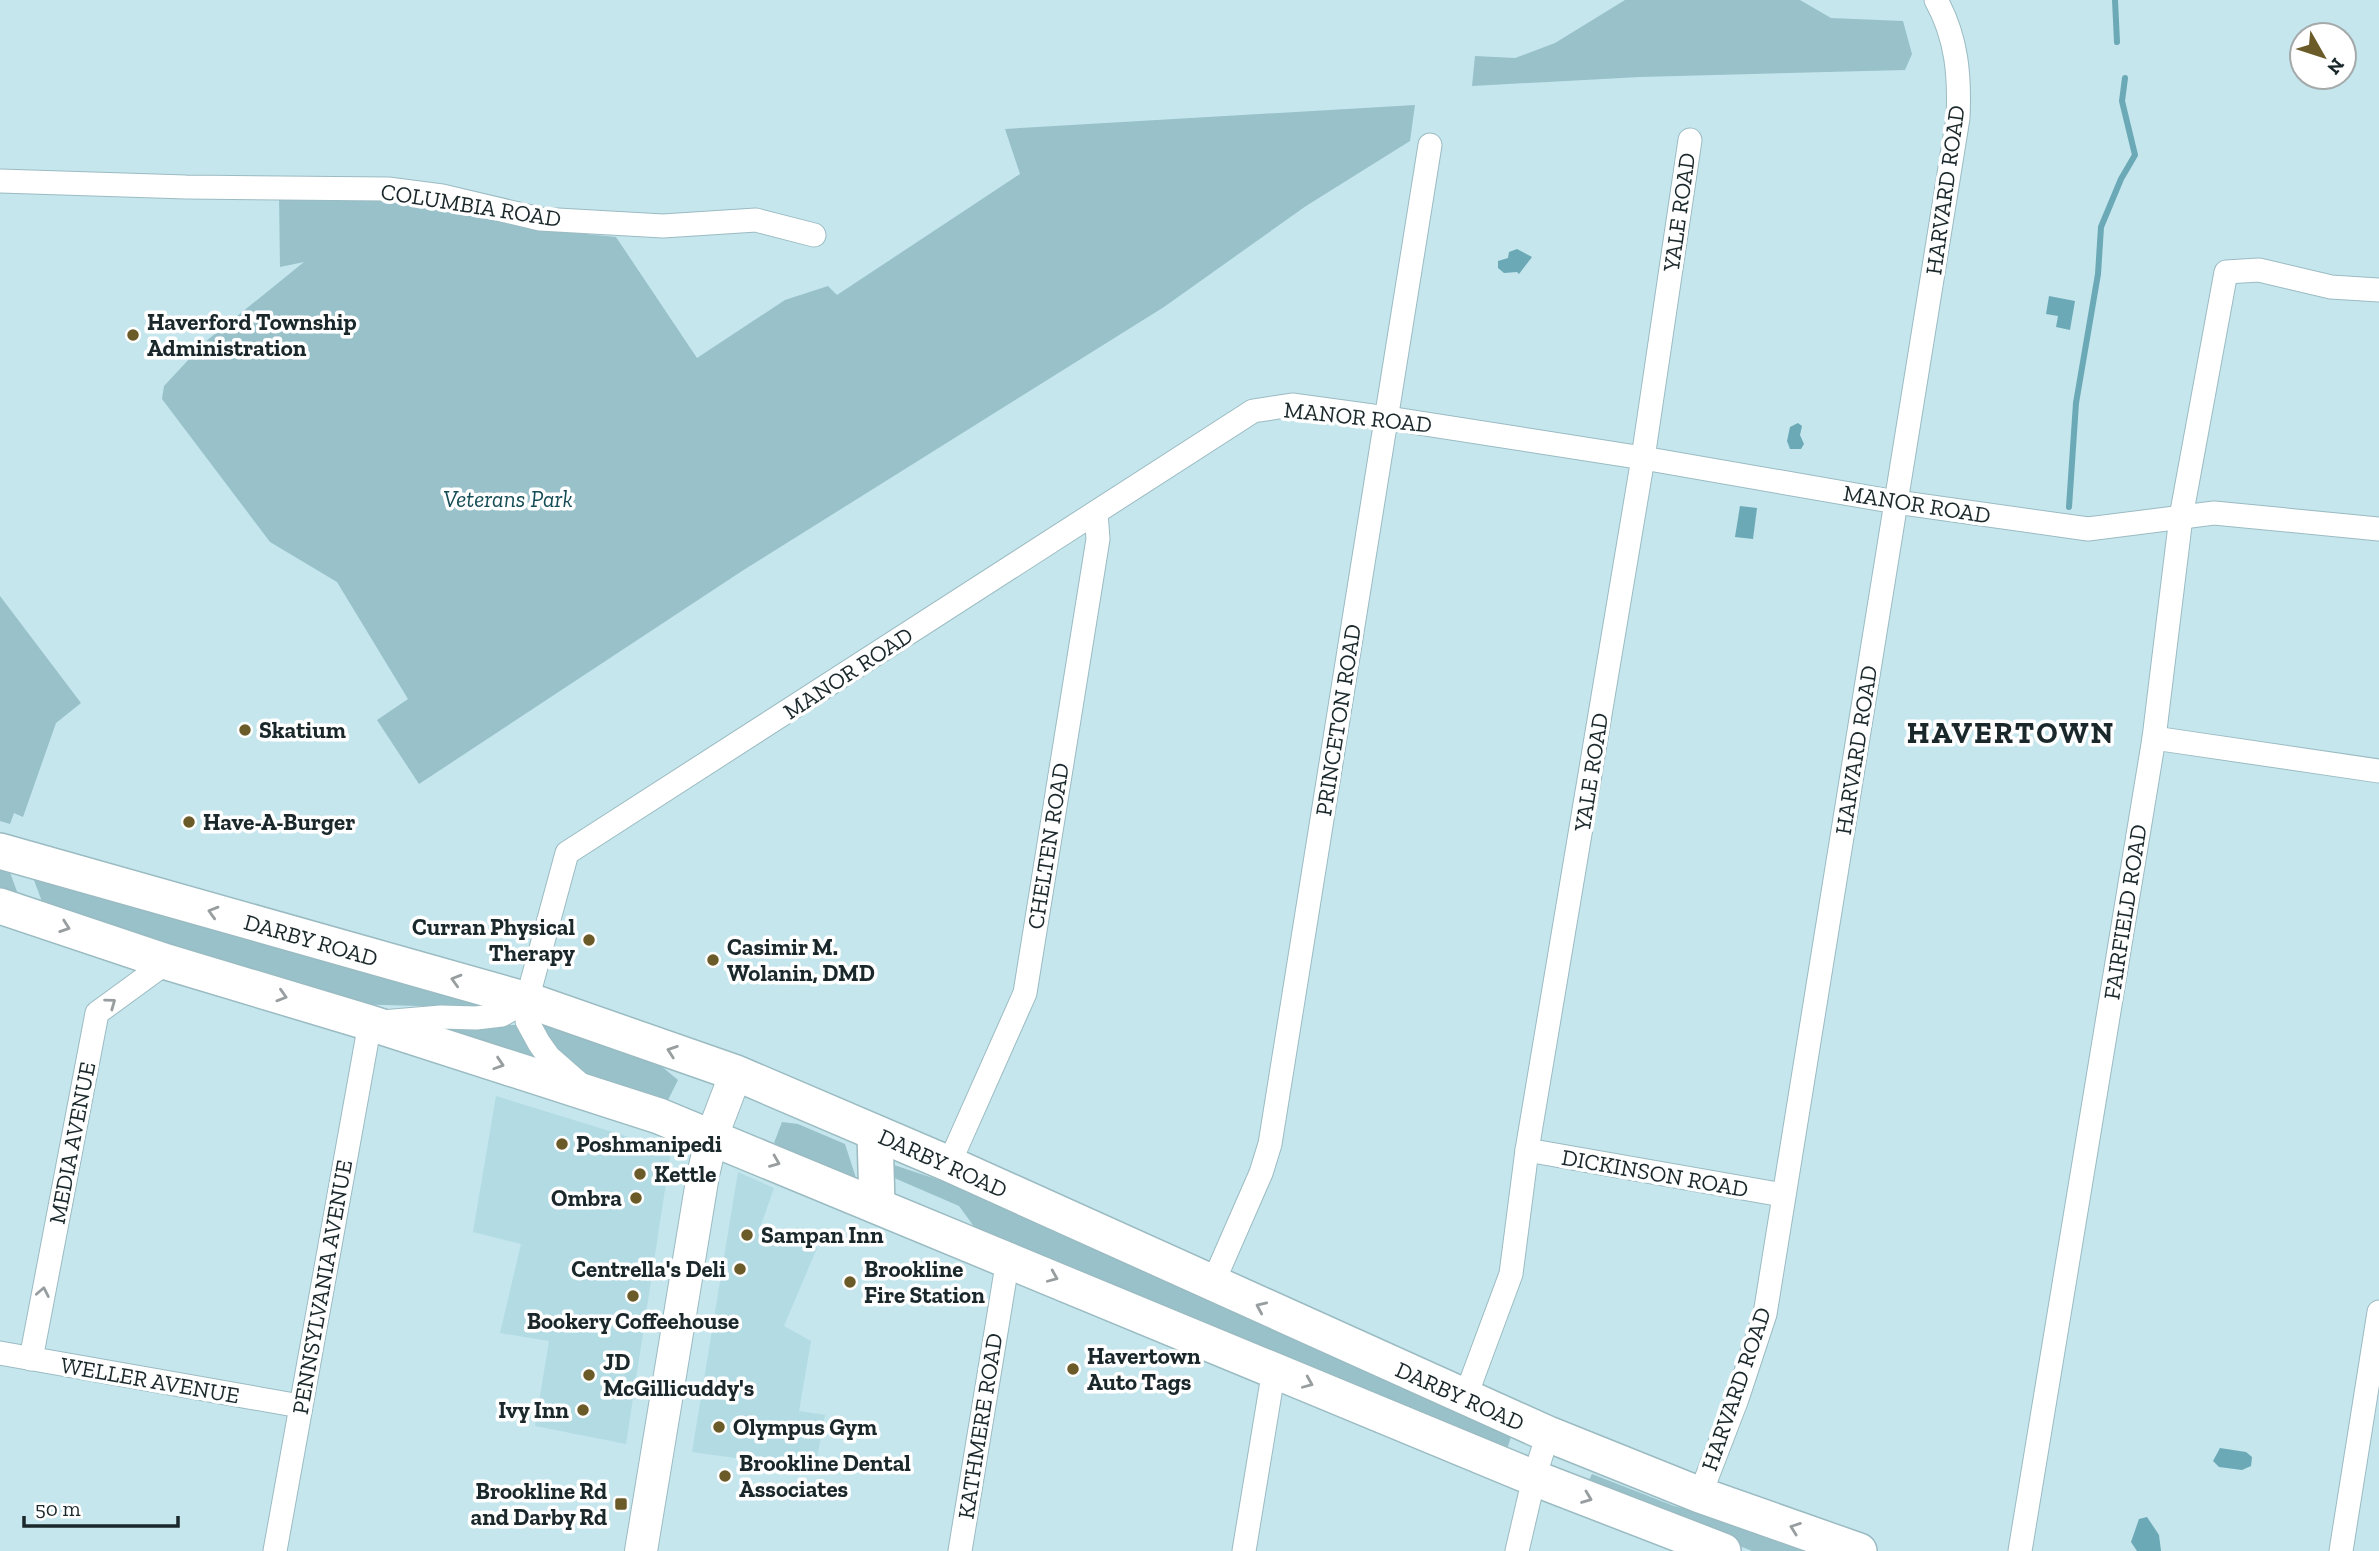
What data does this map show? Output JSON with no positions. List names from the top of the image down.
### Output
{
  "streets": {
    "main road": ["DARBY ROAD"],
    "street": [
      "HARVARD ROAD",
      "COLUMBIA ROAD",
      "YALE ROAD",
      "MANOR ROAD",
      "PRINCETON ROAD",
      "CHELTEN ROAD",
      "FAIRFIELD ROAD",
      "MEDIA AVENUE",
      "DICKINSON ROAD",
      "PENNSYLVANIA AVENUE",
      "WELLER AVENUE",
      "KATHMERE ROAD"
    ]
  },
  "crossings": [
    ["HARVARD ROAD", "MANOR ROAD"],
    ["HARVARD ROAD", "DARBY ROAD"],
    ["HARVARD ROAD", "DICKINSON ROAD"],
    ["YALE ROAD", "MANOR ROAD"],
    ["YALE ROAD", "DARBY ROAD"],
    ["YALE ROAD", "DICKINSON ROAD"],
    ["MANOR ROAD", "PRINCETON ROAD"],
    ["MANOR ROAD", "CHELTEN ROAD"],
    ["MANOR ROAD", "FAIRFIELD ROAD"],
    ["MANOR ROAD", "DARBY ROAD"],
    ["PRINCETON ROAD", "DARBY ROAD"],
    ["CHELTEN ROAD", "DARBY ROAD"],
    ["DARBY ROAD", "MEDIA AVENUE"],
    ["DARBY ROAD", "PENNSYLVANIA AVENUE"],
    ["DARBY ROAD", "KATHMERE ROAD"],
    ["MEDIA AVENUE", "WELLER AVENUE"],
    ["PENNSYLVANIA AVENUE", "WELLER AVENUE"]
  ],
  "one_way": ["MEDIA AVENUE"],
  "districts": ["HAVERTOWN"],
  "parks": ["Veterans Park"],
  "places": {
    "other": [
      "Haverford Township Administration",
      "Skatium",
      "Have-A-Burger",
      "Curran Physical Therapy",
      "Casimir M. Wolanin, DMD",
      "Poshmanipedi",
      "Kettle",
      "Ombra",
      "Sampan Inn",
      "Centrella's Deli",
      "Brookline Fire Station",
      "Bookery Coffeehouse",
      "Havertown Auto Tags",
      "JD McGillicuddy's",
      "Ivy Inn",
      "Olympus Gym",
      "Brookline Dental Associates"
    ],
    "transit": ["Brookline Rd and Darby Rd"]
  },
  "scale_bar": "50 m",
  "north": "bottom right"
}
